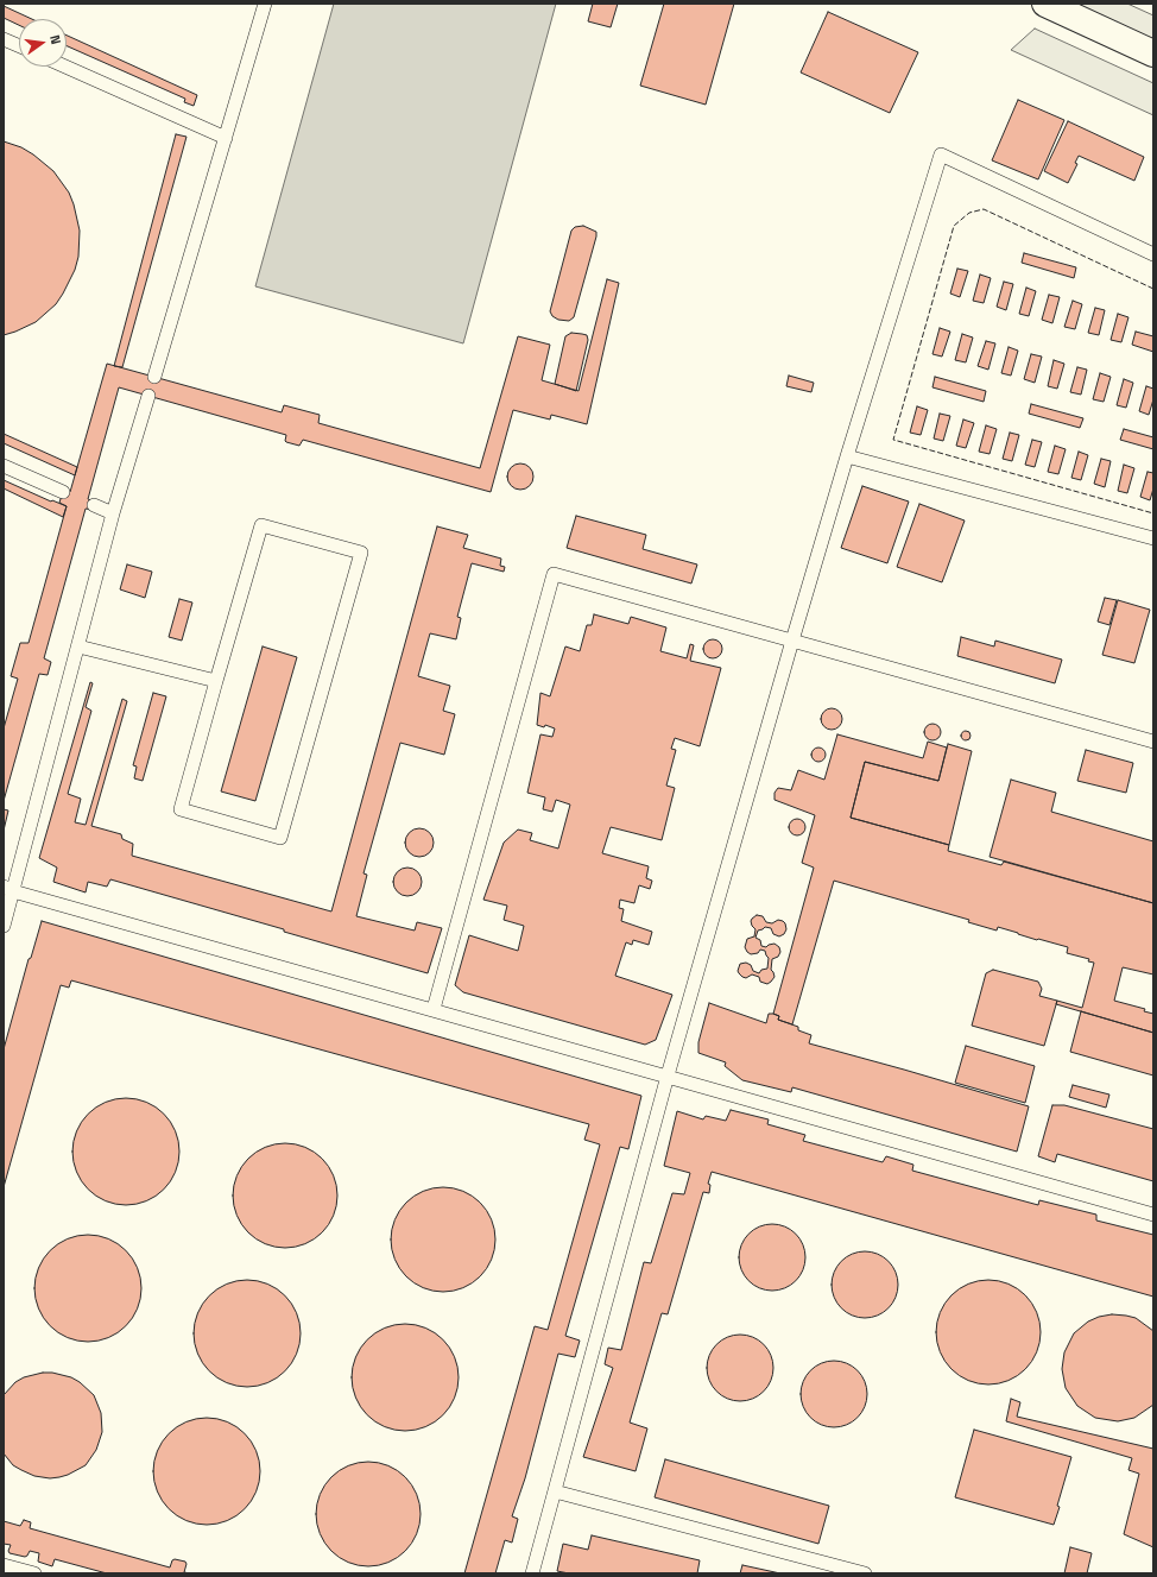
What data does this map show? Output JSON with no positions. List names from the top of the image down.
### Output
{
  "north": "right"
}
